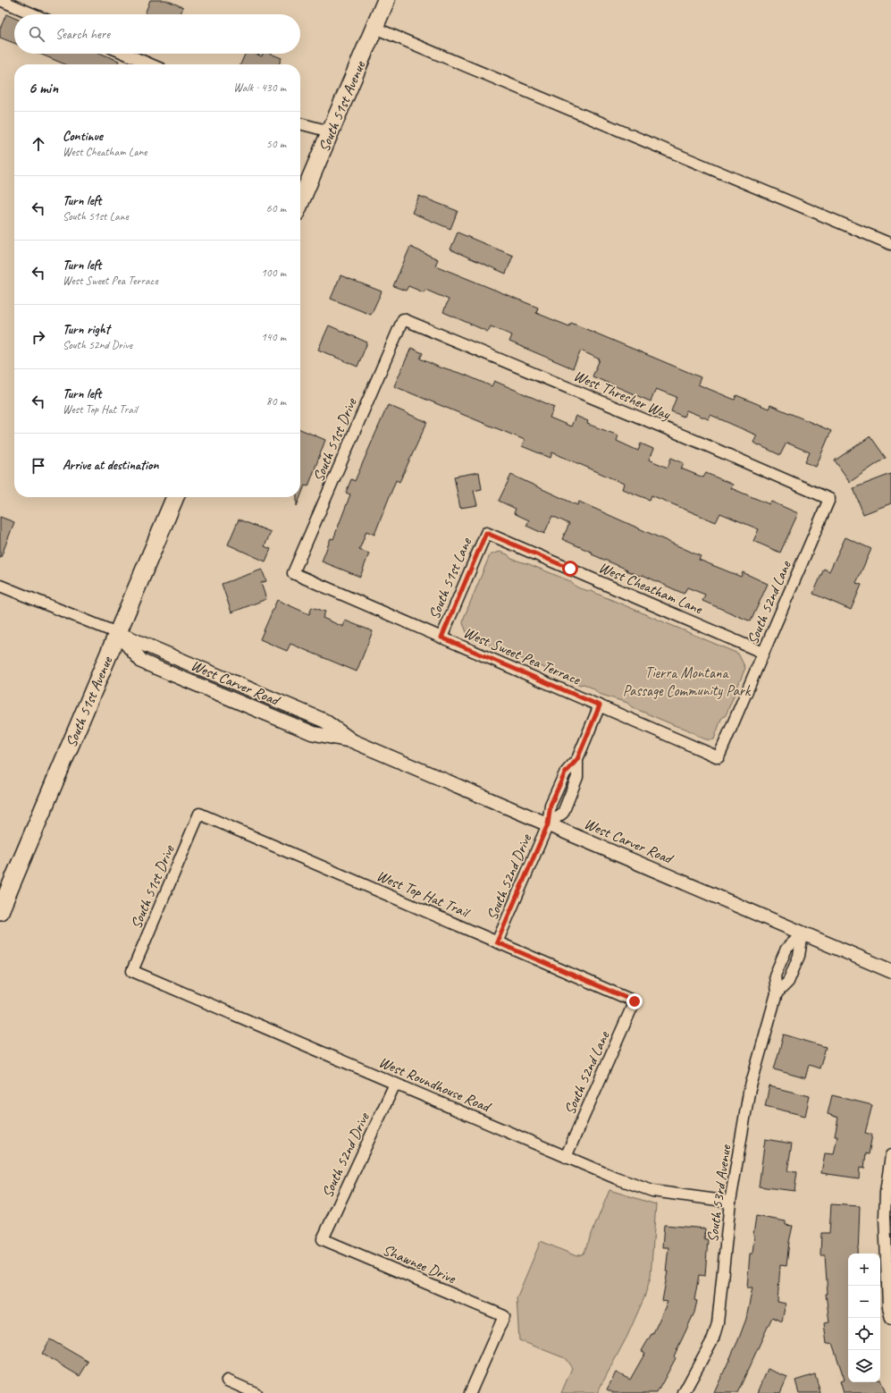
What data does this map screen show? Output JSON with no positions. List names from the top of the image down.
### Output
{
  "streets": {
    "main road": ["South 51st Avenue"],
    "street": [
      "West Thresher Way",
      "South 51st Drive",
      "South 51st Lane",
      "West Cheatham Lane",
      "South 52nd Lane",
      "West Sweet Pea Terrace",
      "West Carver Road",
      "South 52nd Drive",
      "West Top Hat Trail",
      "West Roundhouse Road",
      "South 53rd Avenue",
      "Shawnee Drive"
    ]
  },
  "crossings": [
    ["South 51st Avenue", "West Carver Road"],
    ["West Thresher Way", "South 51st Drive"],
    ["West Thresher Way", "South 52nd Lane"],
    ["South 51st Drive", "West Sweet Pea Terrace"],
    ["South 51st Drive", "West Top Hat Trail"],
    ["South 51st Drive", "West Roundhouse Road"],
    ["South 51st Lane", "West Cheatham Lane"],
    ["South 51st Lane", "West Sweet Pea Terrace"],
    ["West Cheatham Lane", "South 52nd Lane"],
    ["South 52nd Lane", "West Sweet Pea Terrace"],
    ["South 52nd Lane", "West Top Hat Trail"],
    ["South 52nd Lane", "West Roundhouse Road"],
    ["West Sweet Pea Terrace", "South 52nd Drive"],
    ["West Carver Road", "South 52nd Drive"],
    ["West Carver Road", "South 53rd Avenue"],
    ["South 52nd Drive", "West Top Hat Trail"],
    ["South 52nd Drive", "West Roundhouse Road"],
    ["South 52nd Drive", "Shawnee Drive"],
    ["West Roundhouse Road", "South 53rd Avenue"]
  ],
  "parks": ["Tierra Montana Passage Community Park"],
  "page": {
    "search": "Search here",
    "heading": ["6 min", "Walk · 430 m"],
    "list": [
      ["Continue", "West Cheatham Lane", "50 m"],
      ["Turn left", "South 51st Lane", "60 m"],
      ["Turn left", "West Sweet Pea Terrace", "100 m"],
      ["Turn right", "South 52nd Drive", "140 m"],
      ["Turn left", "West Top Hat Trail", "80 m"],
      "Arrive at destination"
    ],
    "map_buttons": ["+", "−"]
  }
}
